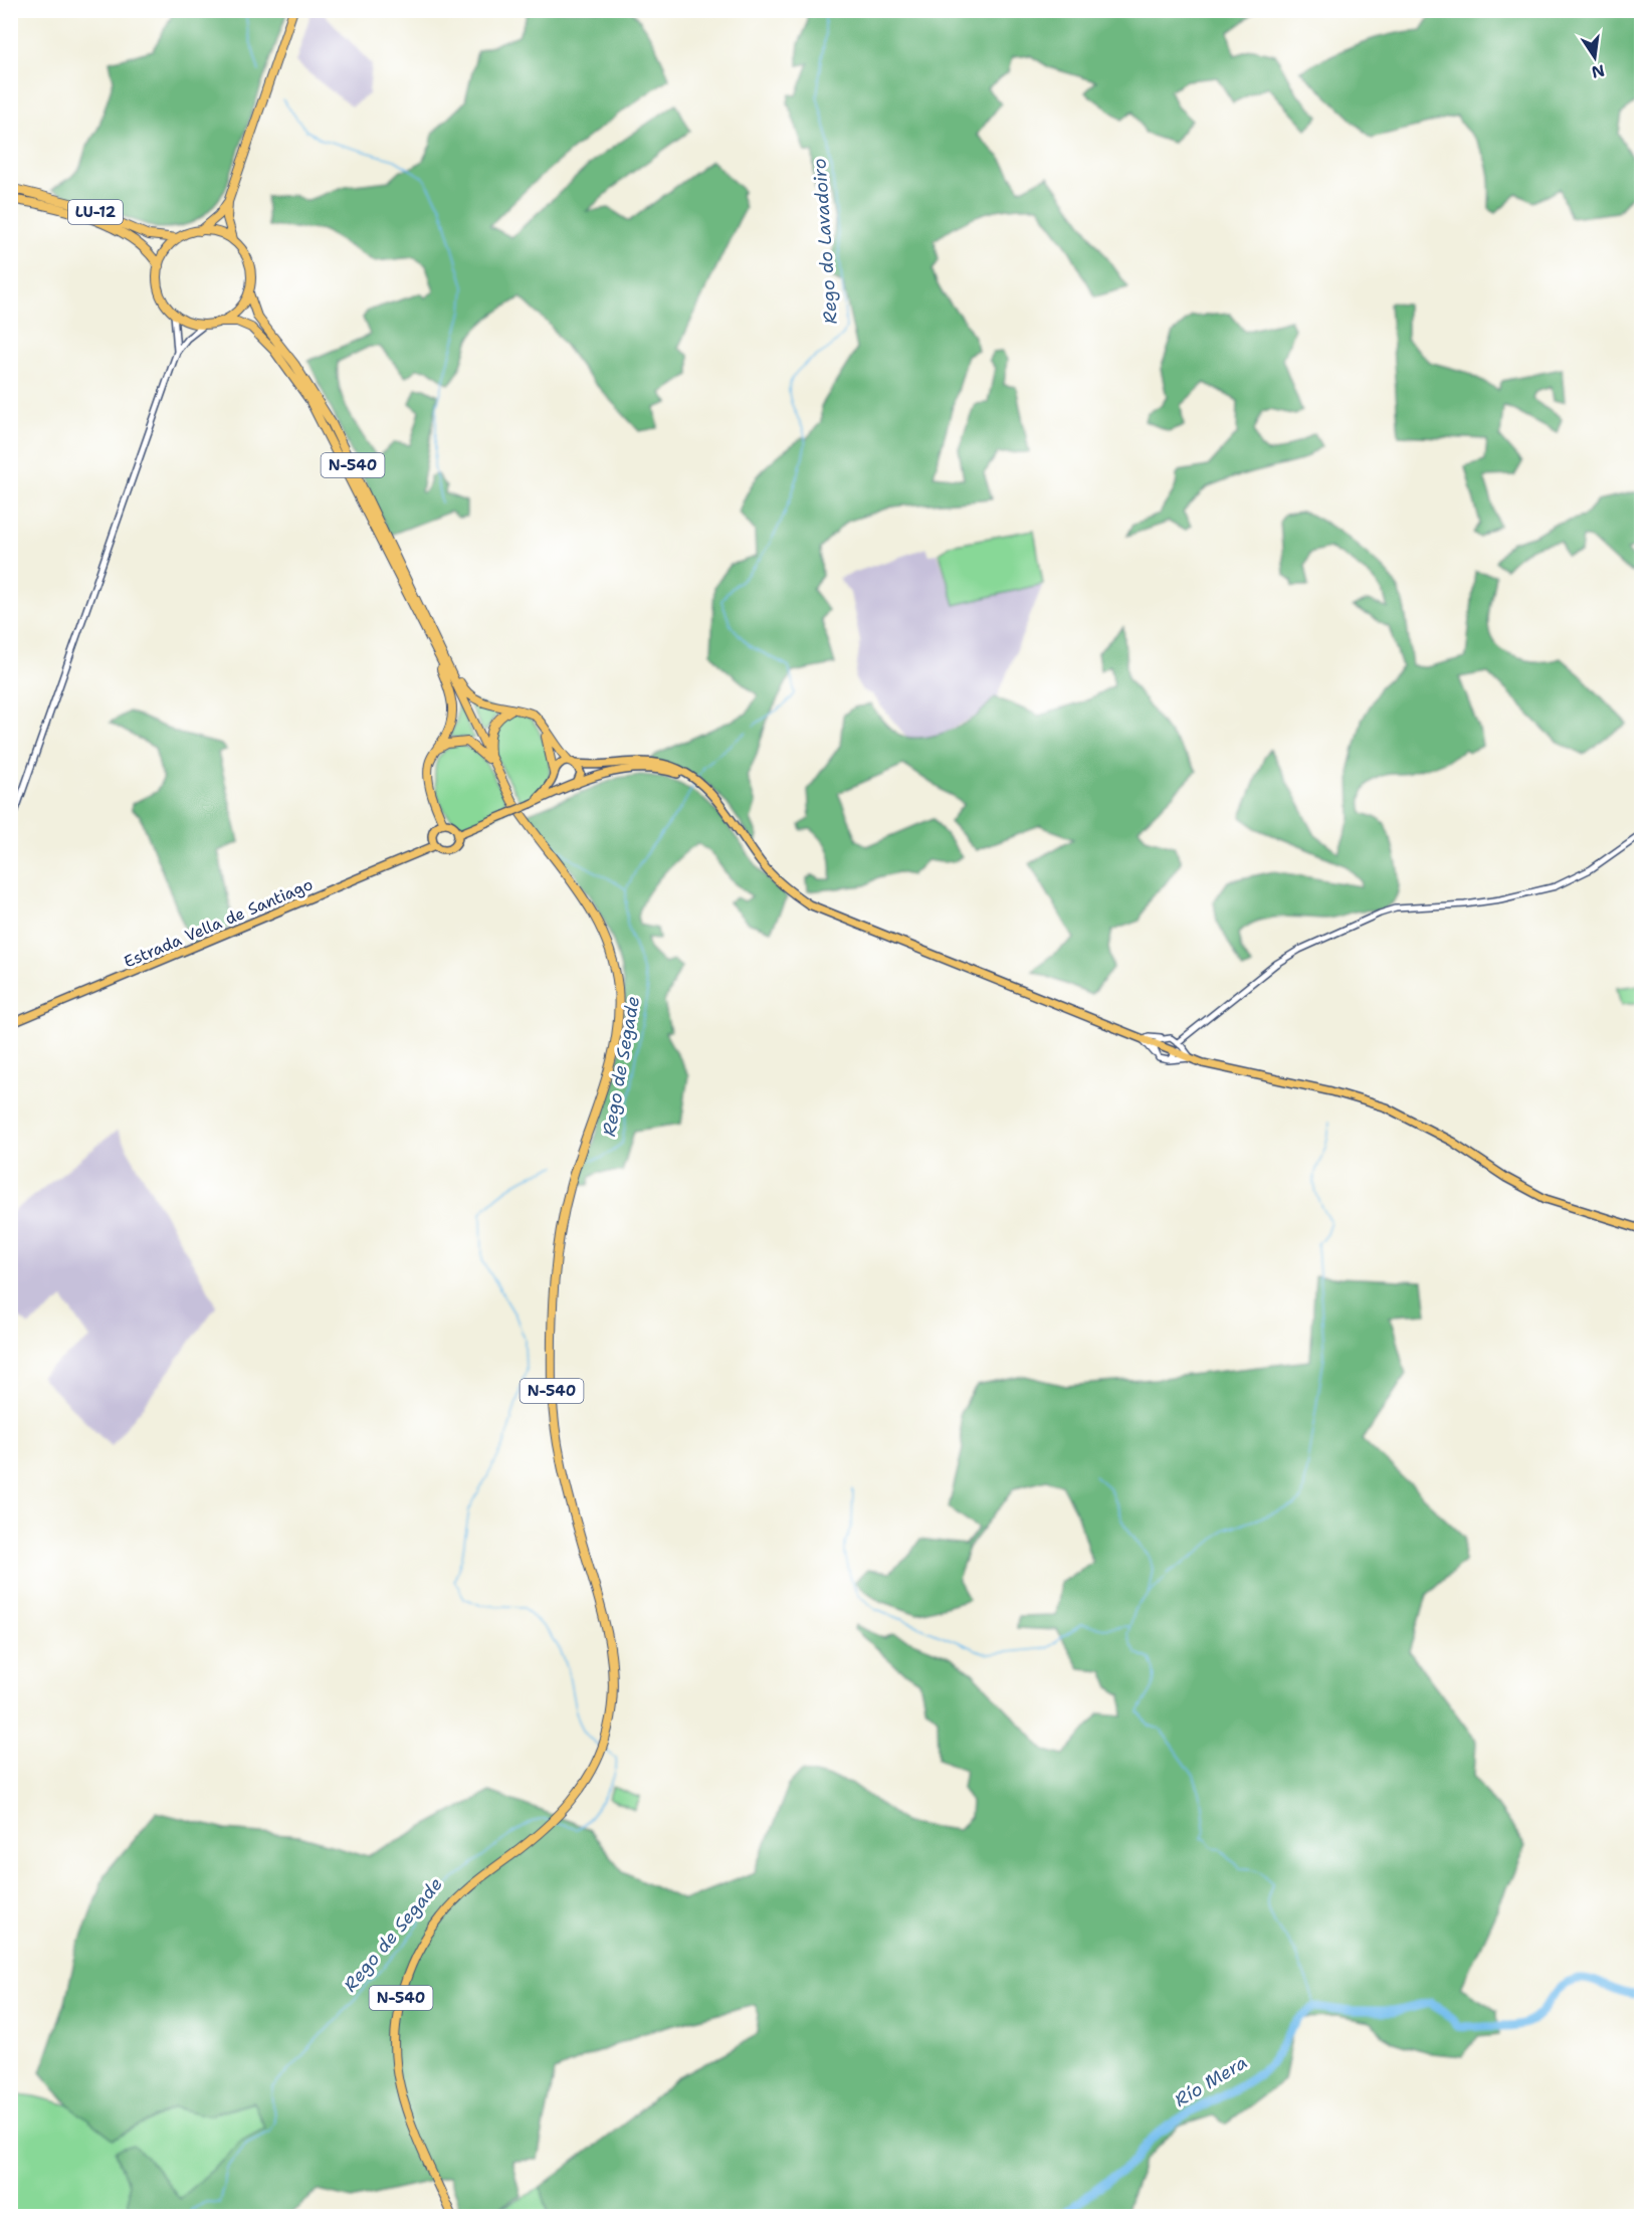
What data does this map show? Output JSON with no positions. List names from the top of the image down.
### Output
{
  "streets": {
    "highway": ["LU-12", "N-540"],
    "main road": ["Estrada Vella de Santiago"]
  },
  "crossings": [
    ["LU-12", "N-540"]
  ],
  "water": ["Rego do Lavadoiro", "Rego de Segade", "Río Mera"],
  "north": "bottom"
}
